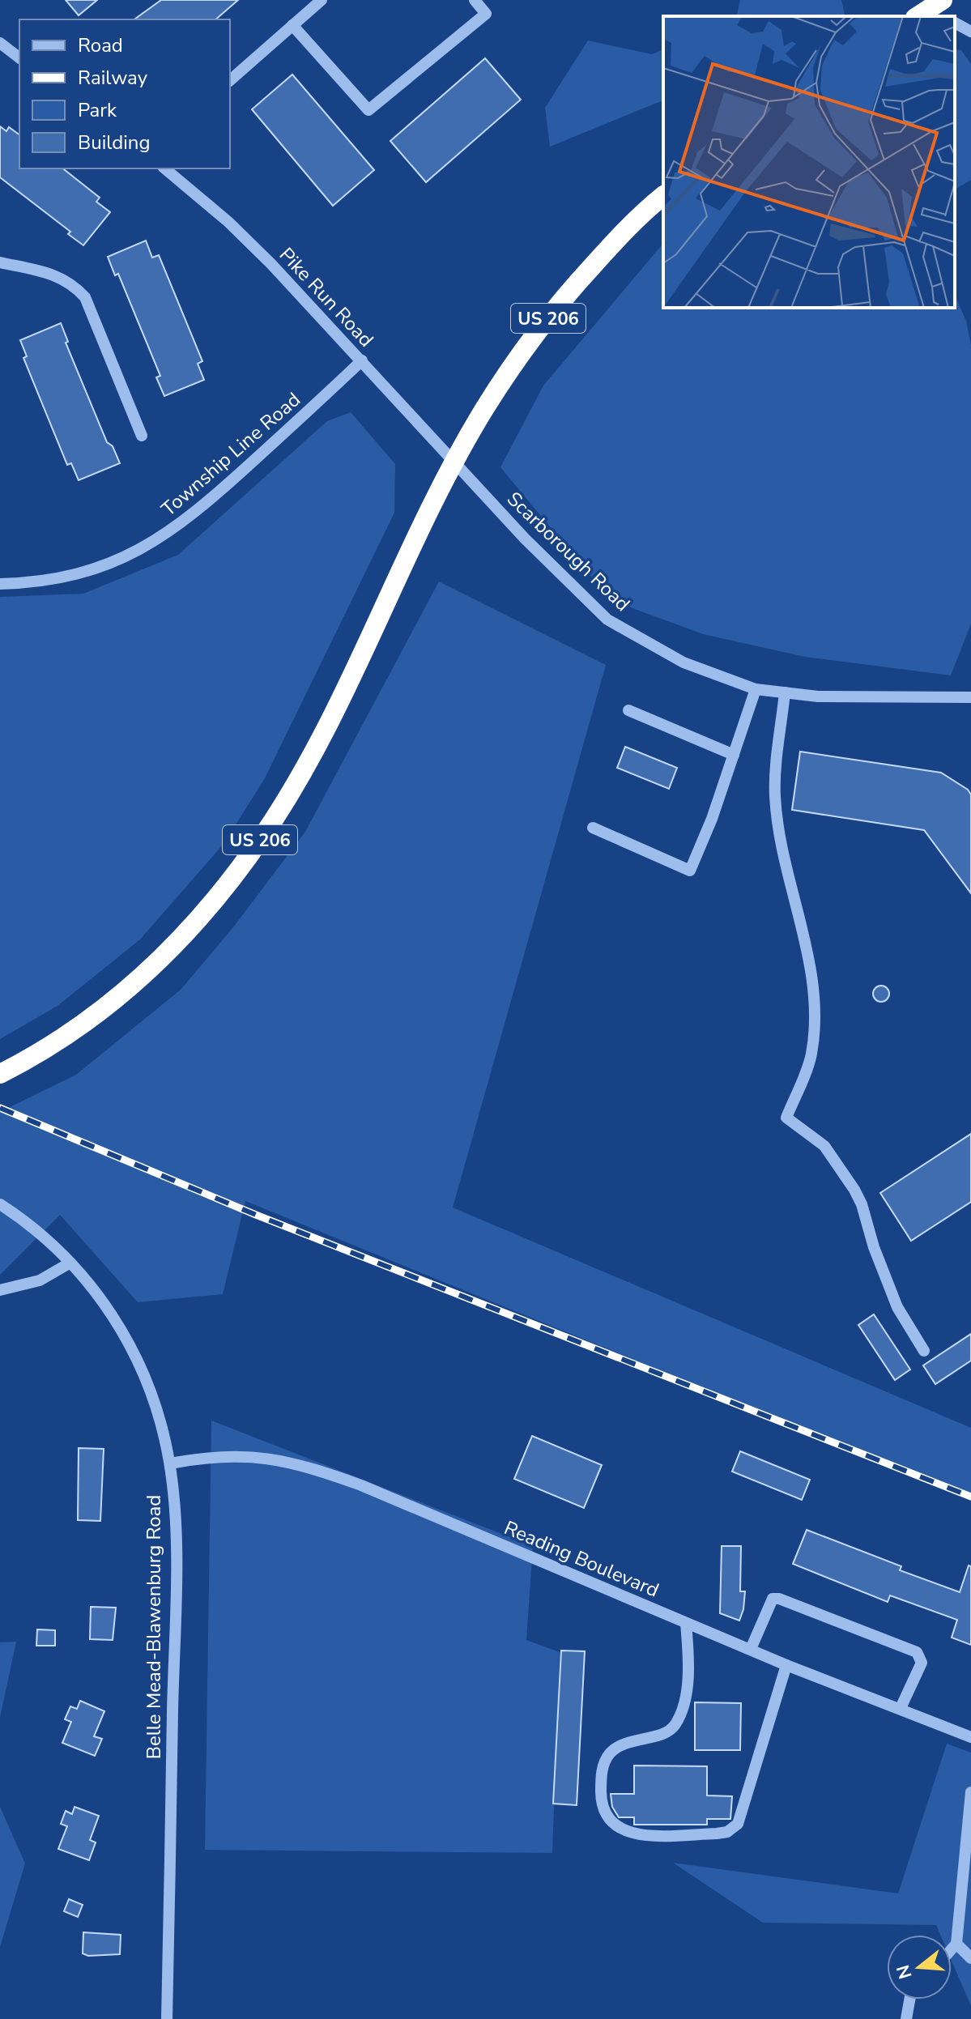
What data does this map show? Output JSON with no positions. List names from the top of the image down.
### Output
{
  "streets": {
    "highway": ["US 206"],
    "street": [
      "Pike Run Road",
      "Township Line Road",
      "Scarborough Road",
      "Reading Boulevard",
      "Belle Mead-Blawenburg Road"
    ]
  },
  "crossings": [
    ["Pike Run Road", "US 206"],
    ["Pike Run Road", "Township Line Road"],
    ["Pike Run Road", "Scarborough Road"],
    ["US 206", "Scarborough Road"],
    ["Reading Boulevard", "Belle Mead-Blawenburg Road"]
  ],
  "legend": [
    "Road",
    "Railway",
    "Park",
    "Building"
  ],
  "north": "left"
}
